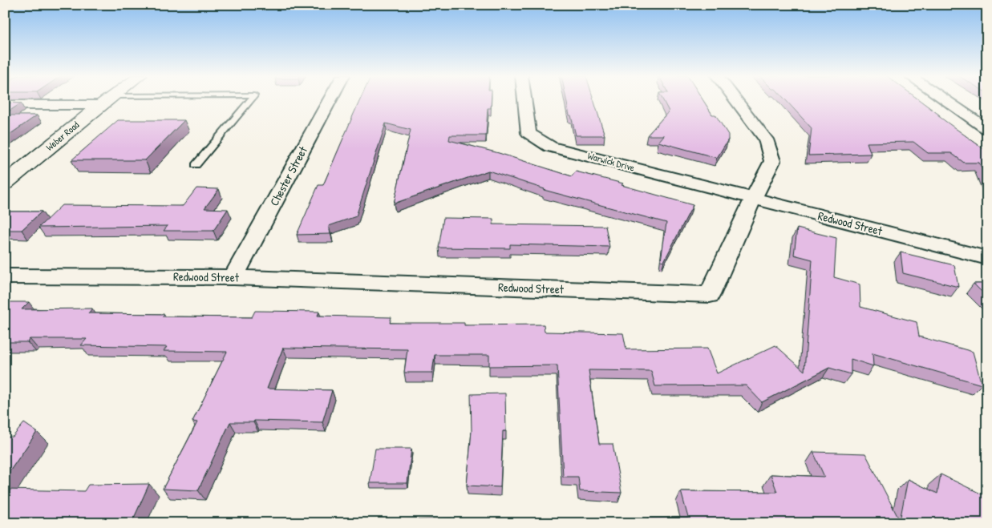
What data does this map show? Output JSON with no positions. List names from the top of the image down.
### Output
{
  "streets": {
    "main road": ["Weber Road"],
    "street": ["Warwick Drive", "Chester Street", "Redwood Street"]
  },
  "crossings": [
    ["Warwick Drive", "Redwood Street"],
    ["Chester Street", "Redwood Street"]
  ]
}
